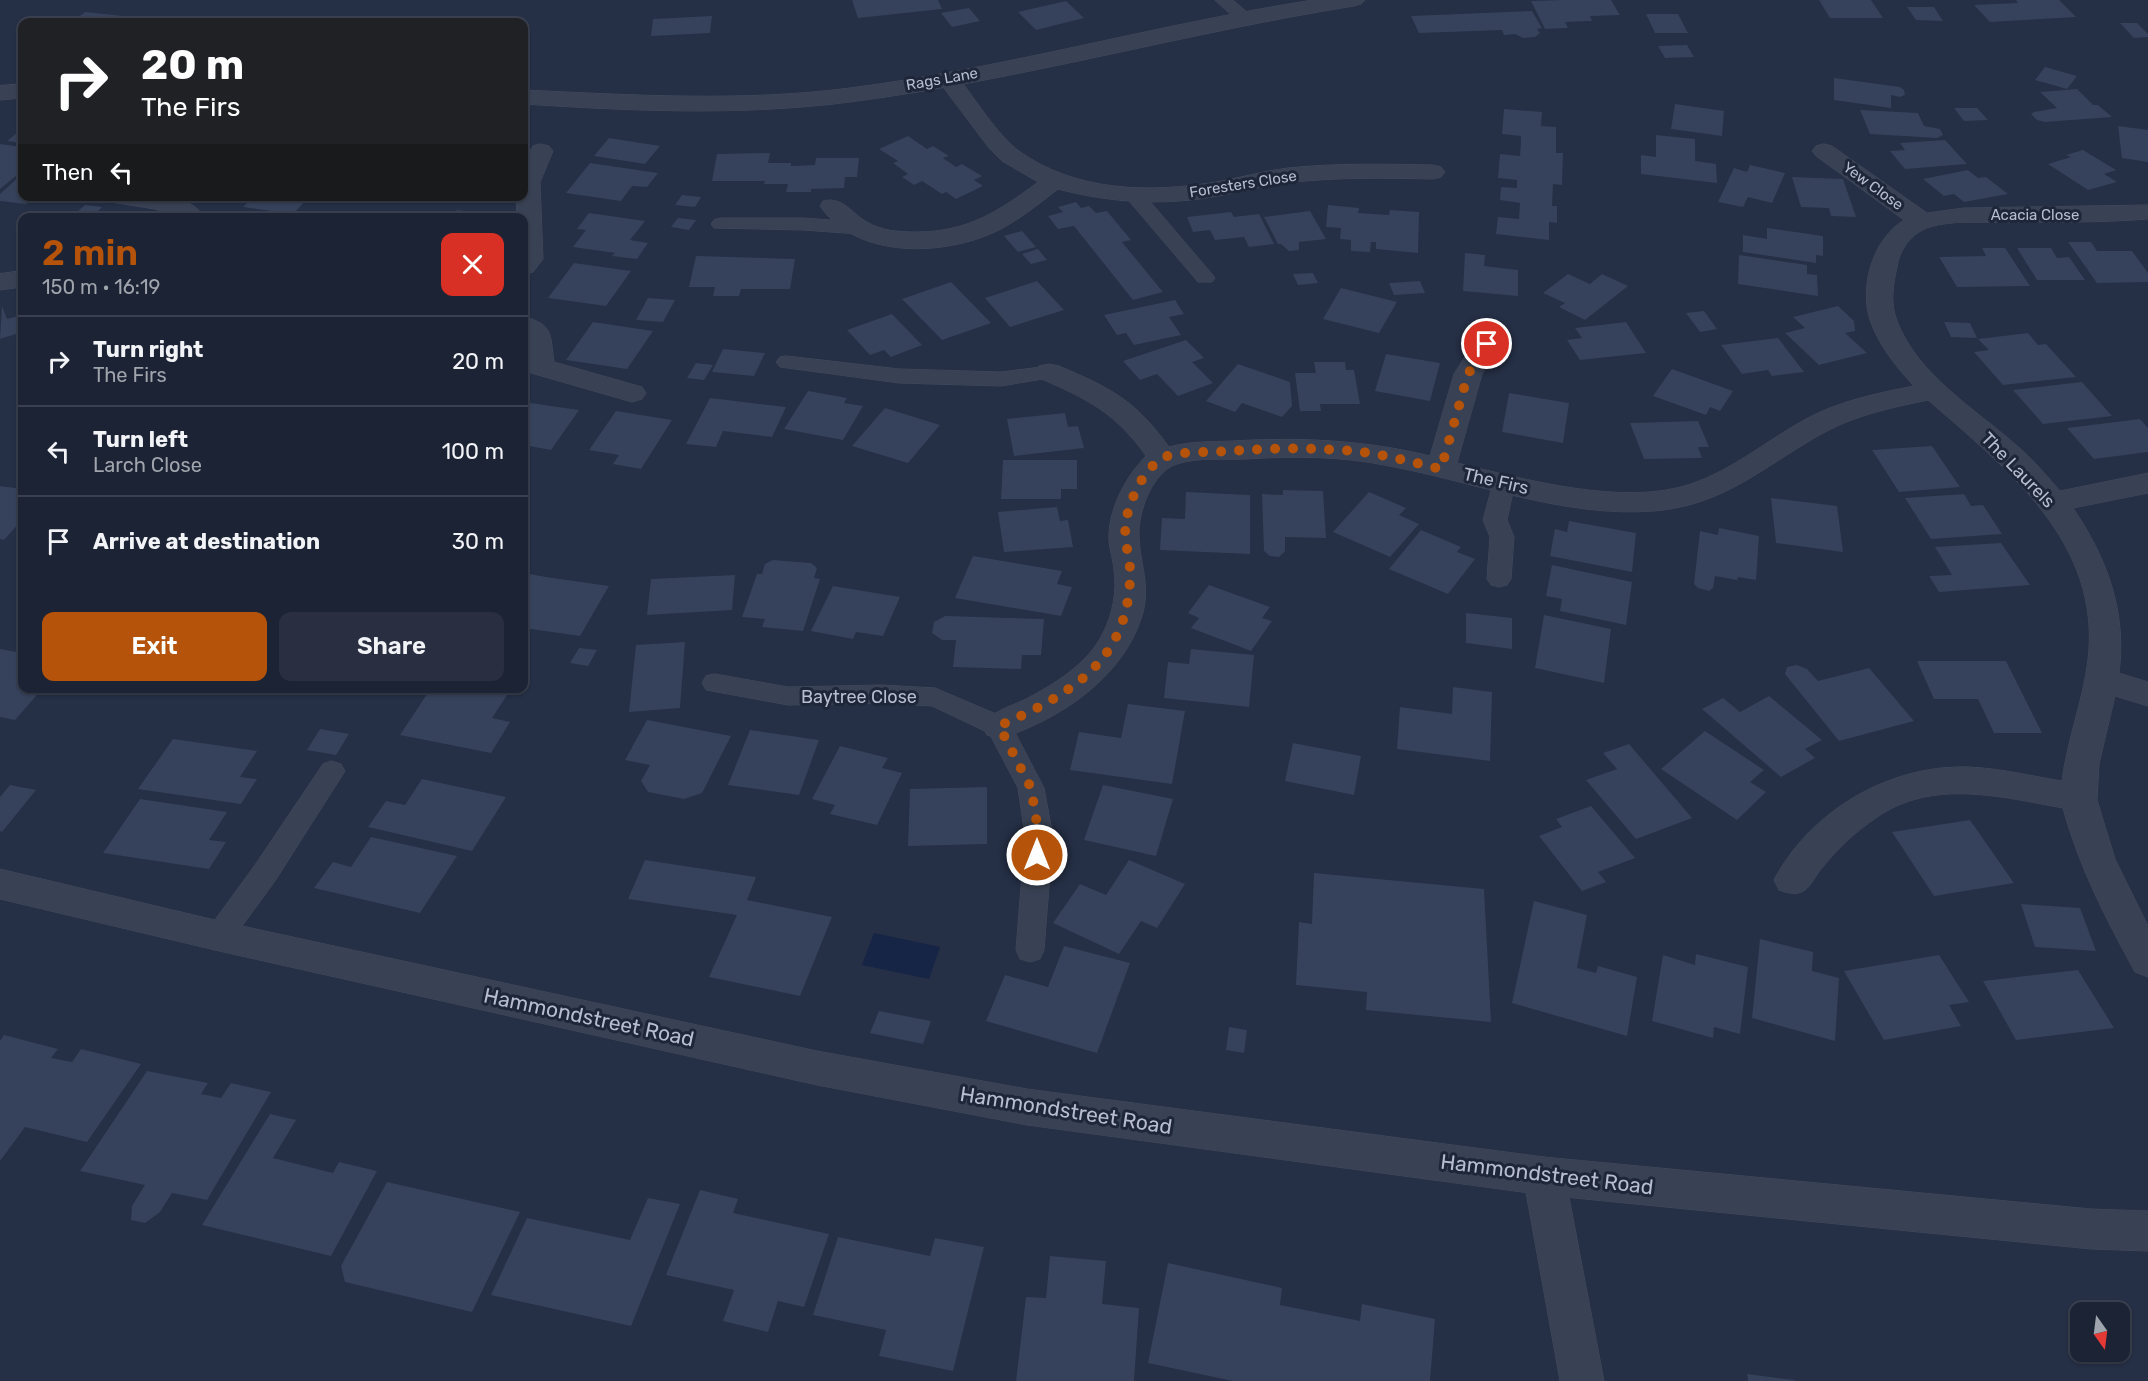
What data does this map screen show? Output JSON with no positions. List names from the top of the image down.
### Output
{
  "streets": {
    "street": [
      "Rags Lane",
      "Foresters Close",
      "Yew Close",
      "Acacia Close",
      "The Laurels",
      "The Firs",
      "Hammondstreet Road"
    ],
    "lane": ["Baytree Close"]
  },
  "crossings": [
    ["Rags Lane", "Foresters Close"],
    ["Yew Close", "Acacia Close"],
    ["Yew Close", "The Laurels"],
    ["Acacia Close", "The Laurels"],
    ["The Laurels", "The Firs"]
  ],
  "north": "bottom",
  "page": {
    "turn": ["20 m", "The Firs"],
    "then": "Then",
    "heading": ["2 min", "150 m · 16:19"],
    "list": [
      {
        "name": "Turn right",
        "note": "The Firs",
        "value": "20 m"
      },
      {
        "name": "Turn left",
        "note": "Larch Close",
        "value": "100 m"
      },
      {
        "name": "Arrive at destination",
        "value": "30 m"
      }
    ],
    "buttons": ["Exit", "Share"]
  }
}
